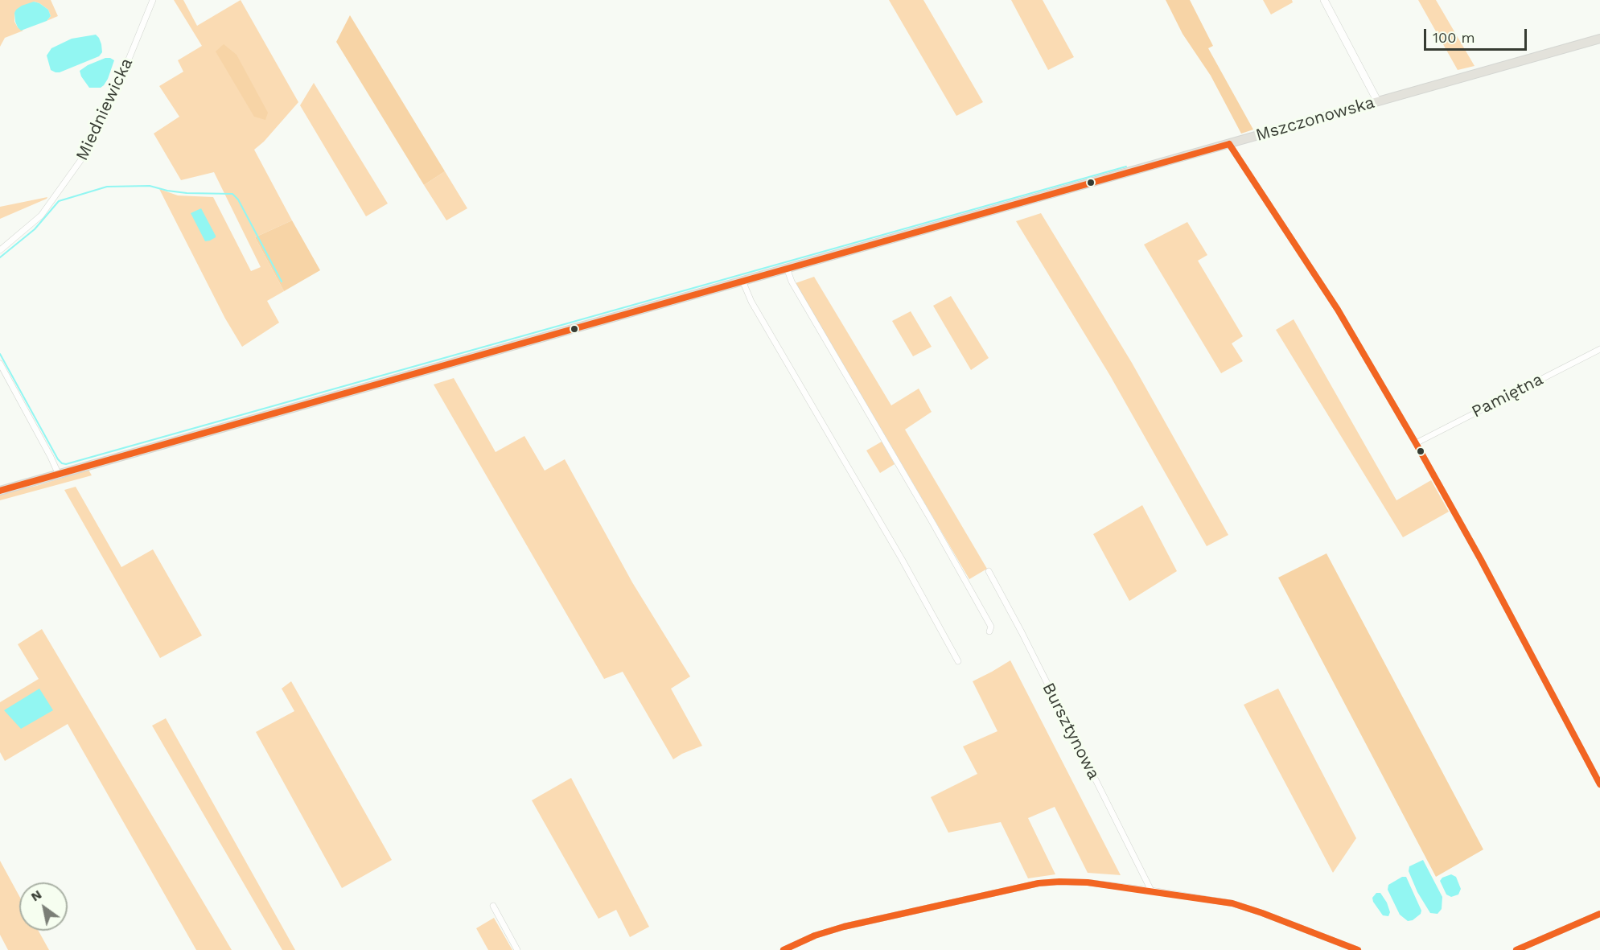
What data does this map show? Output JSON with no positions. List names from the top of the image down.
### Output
{
  "streets": {
    "main road": ["Mszczonowska"],
    "street": ["Miedniewicka", "Pamiętna", "Bursztynowa"]
  },
  "scale_bar": "100 m",
  "north": "top left"
}
